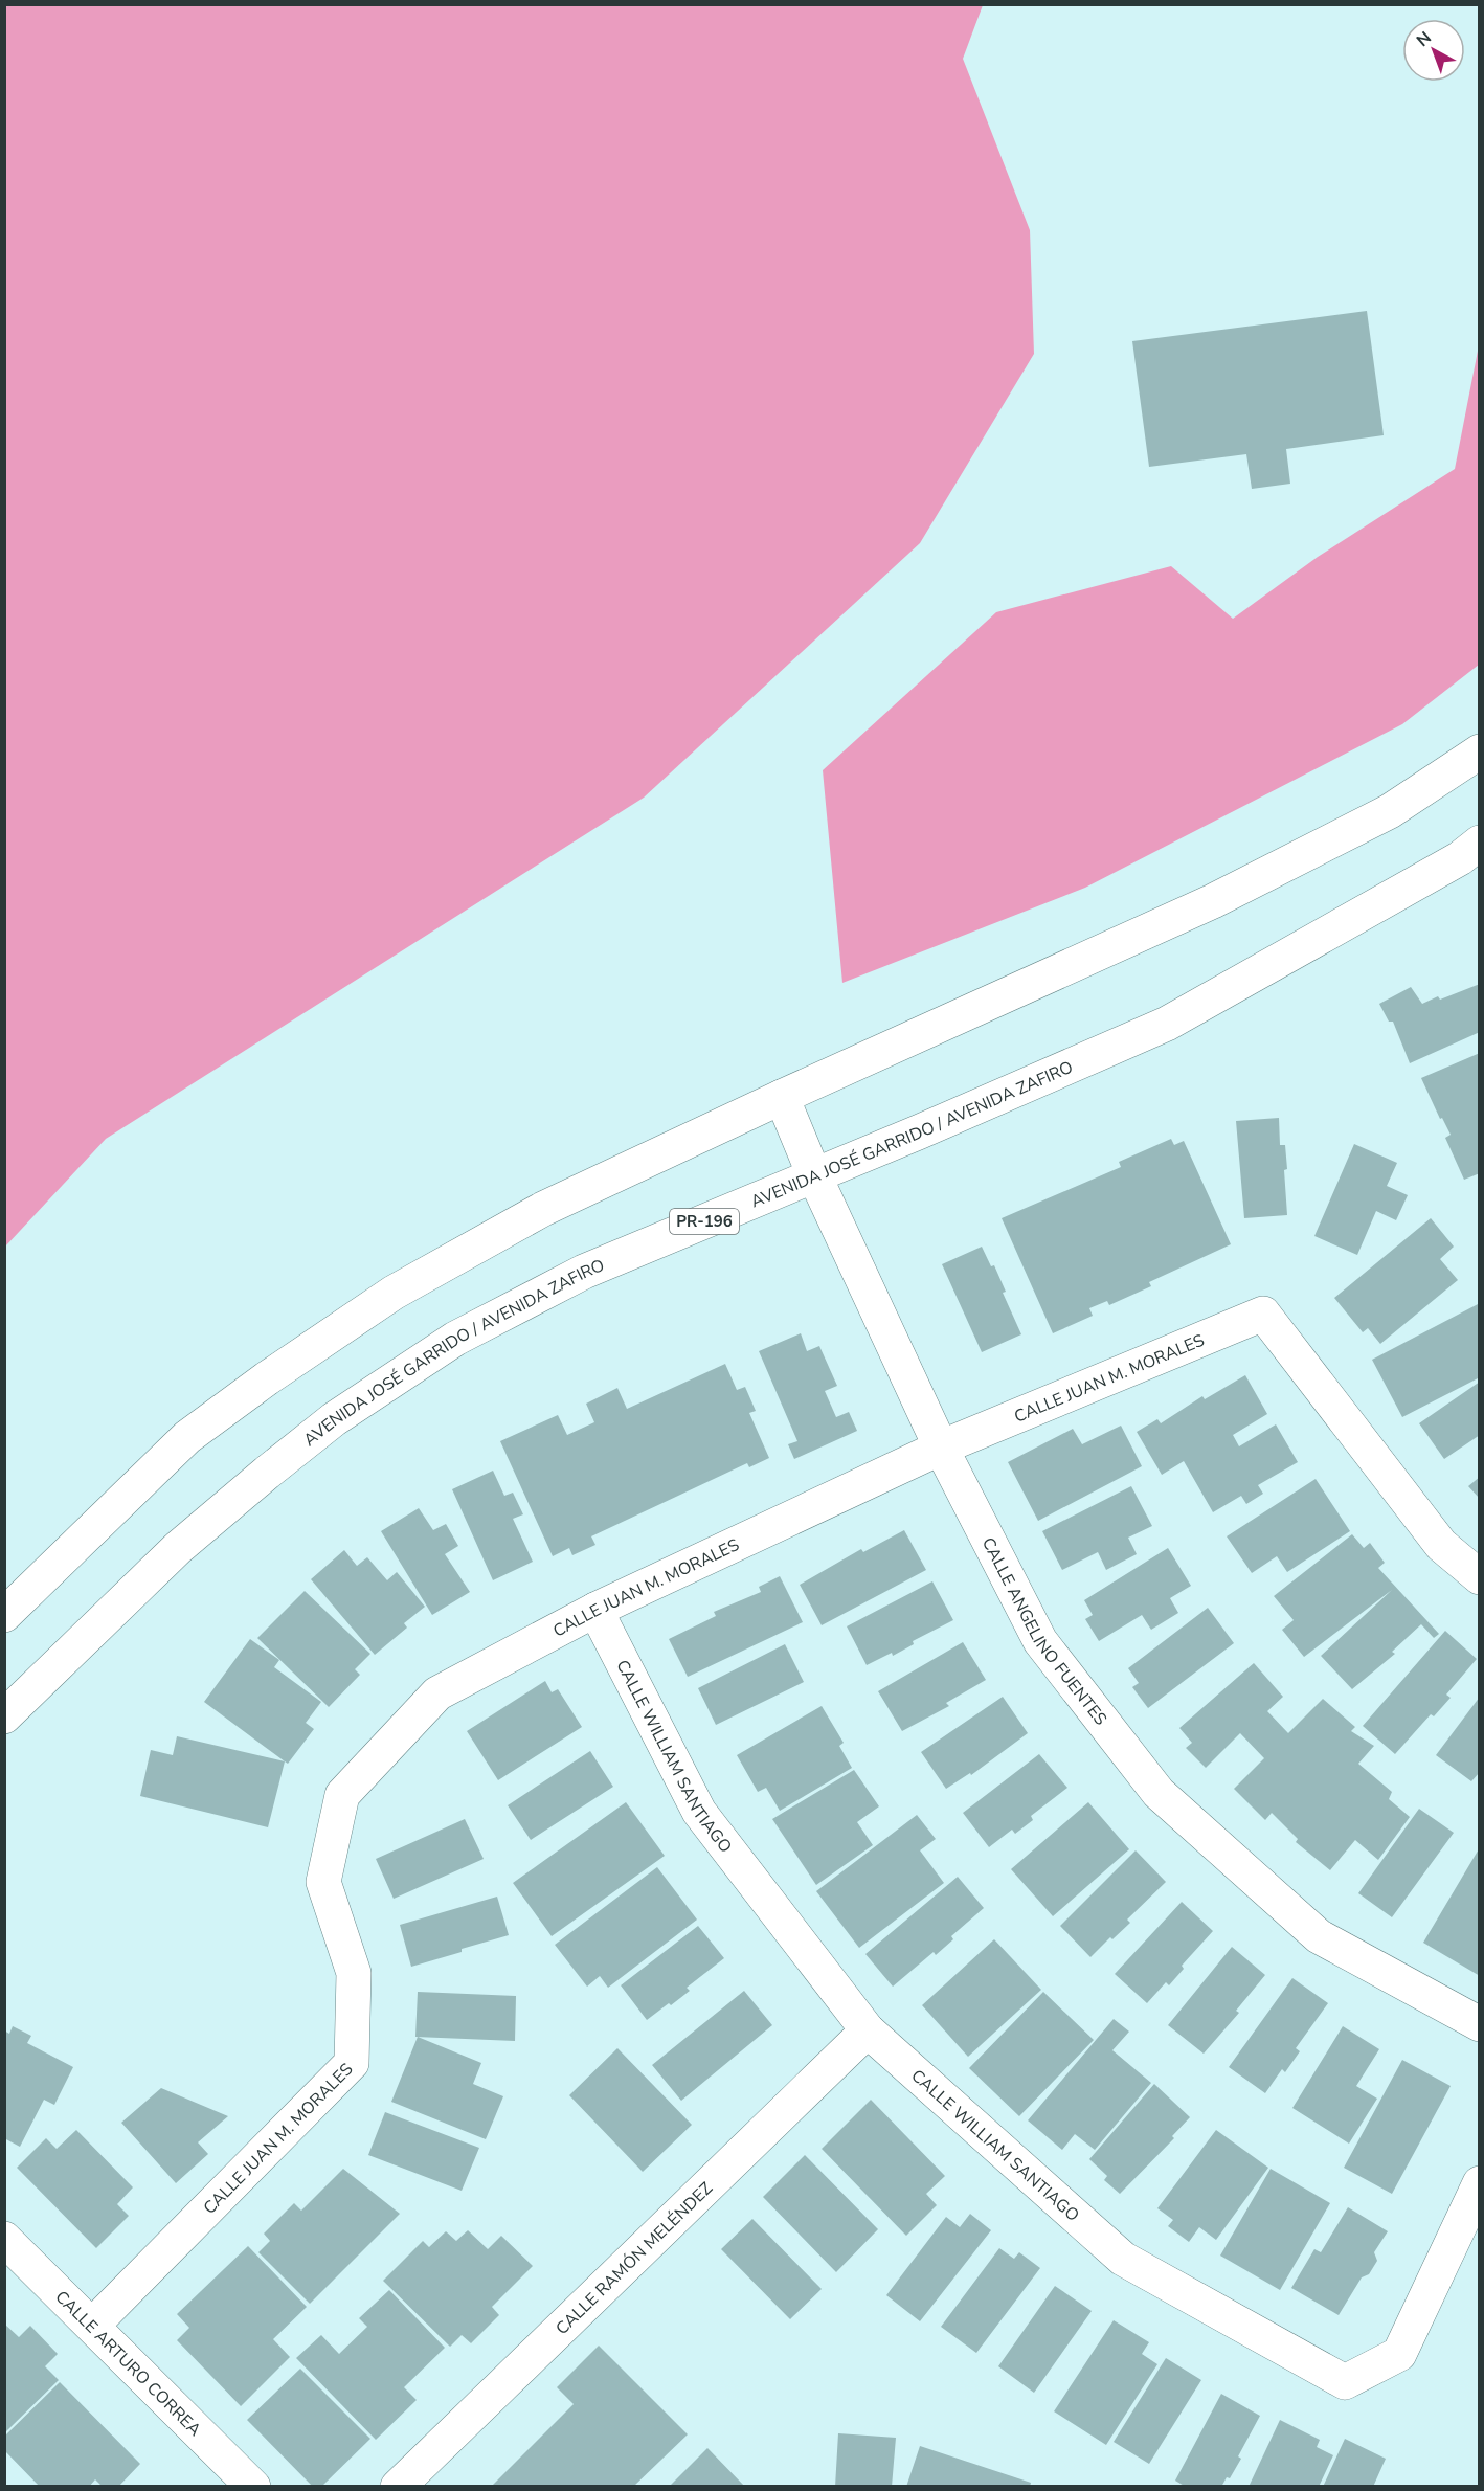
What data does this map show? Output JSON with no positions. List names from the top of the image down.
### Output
{
  "streets": {
    "street": [
      "AVENIDA JOSÉ GARRIDO / AVENIDA ZAFIRO",
      "PR-196",
      "CALLE JUAN M. MORALES",
      "CALLE ANGELINO FUENTES",
      "CALLE WILLIAM SANTIAGO",
      "CALLE RAMÓN MELÉNDEZ",
      "CALLE ARTURO CORREA"
    ]
  },
  "crossings": [
    ["AVENIDA JOSÉ GARRIDO / AVENIDA ZAFIRO", "CALLE ANGELINO FUENTES"],
    ["CALLE JUAN M. MORALES", "CALLE ANGELINO FUENTES"],
    ["CALLE JUAN M. MORALES", "CALLE WILLIAM SANTIAGO"],
    ["CALLE JUAN M. MORALES", "CALLE ARTURO CORREA"],
    ["CALLE WILLIAM SANTIAGO", "CALLE RAMÓN MELÉNDEZ"]
  ],
  "north": "top left"
}
